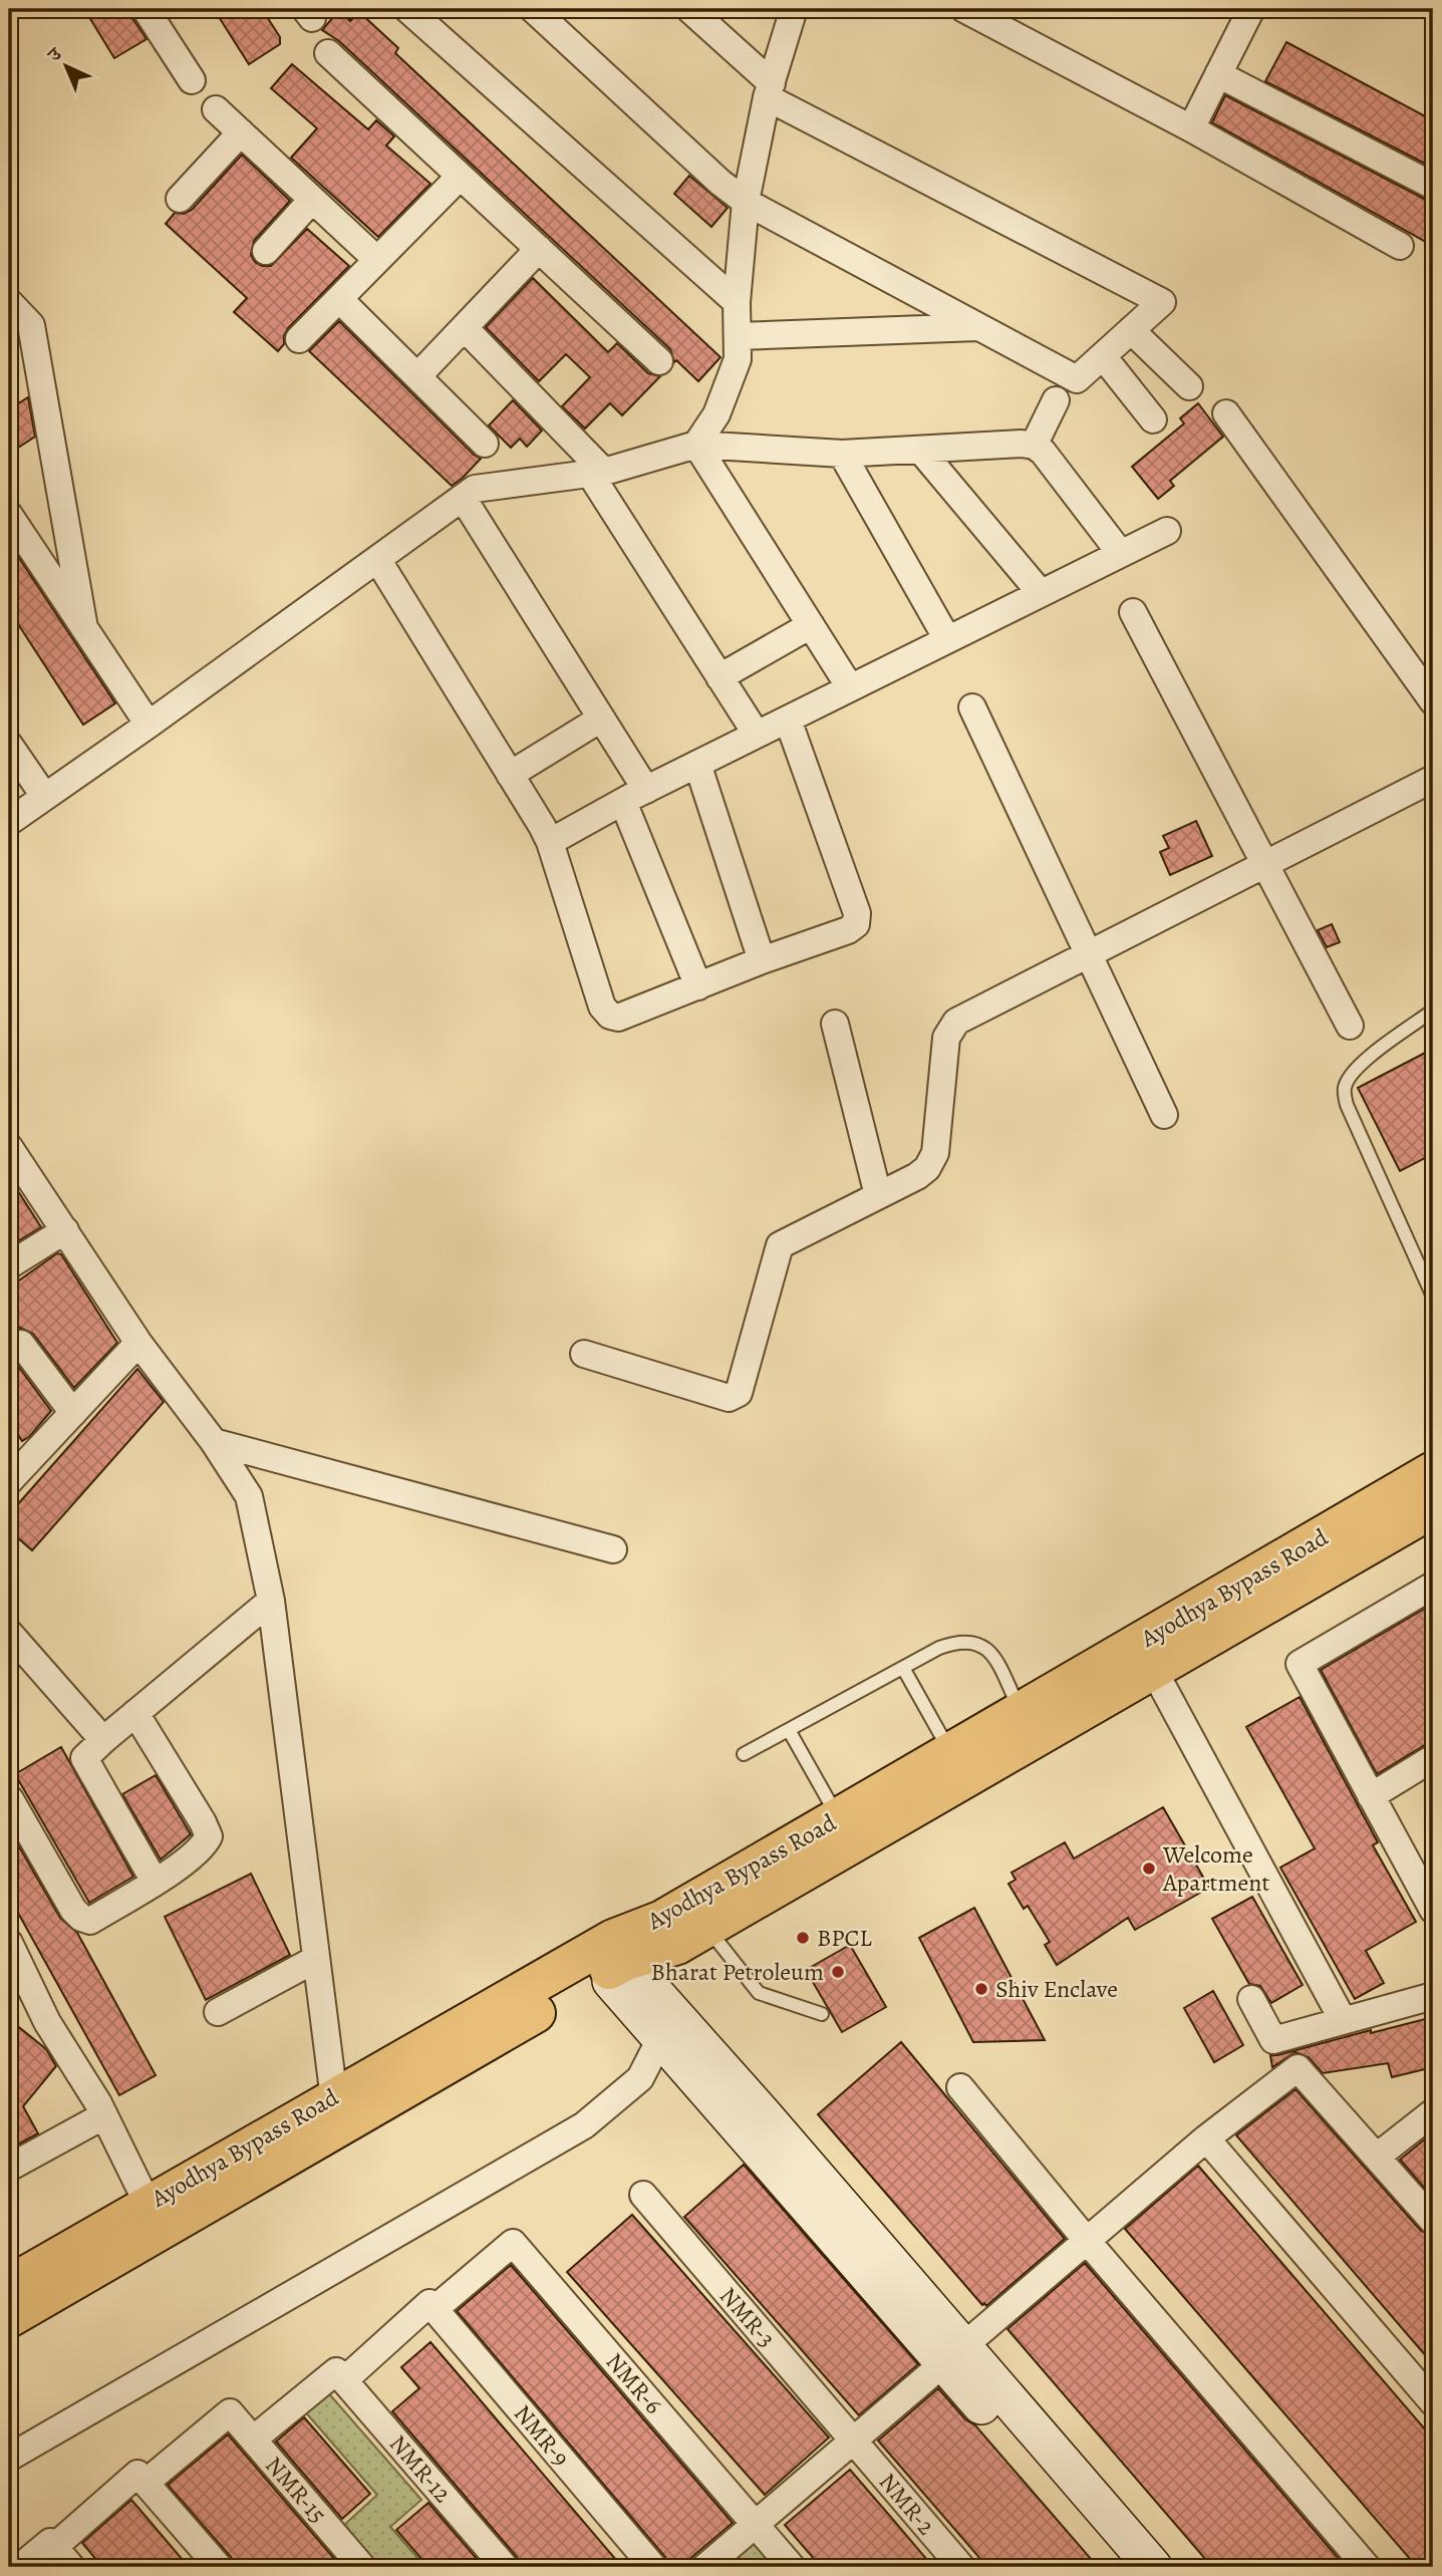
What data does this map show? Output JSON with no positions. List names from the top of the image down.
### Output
{
  "streets": {
    "main road": ["Ayodhya Bypass Road"],
    "street": [
      "NMR-3",
      "NMR-6",
      "NMR-9",
      "NMR-12",
      "NMR-15",
      "NMR-2"
    ]
  },
  "crossings": [
    ["NMR-3", "NMR-2"],
    ["NMR-6", "NMR-9"]
  ],
  "places": [
    "Welcome Apartment",
    "BPCL",
    "Bharat Petroleum",
    "Shiv Enclave"
  ],
  "north": "top left"
}
